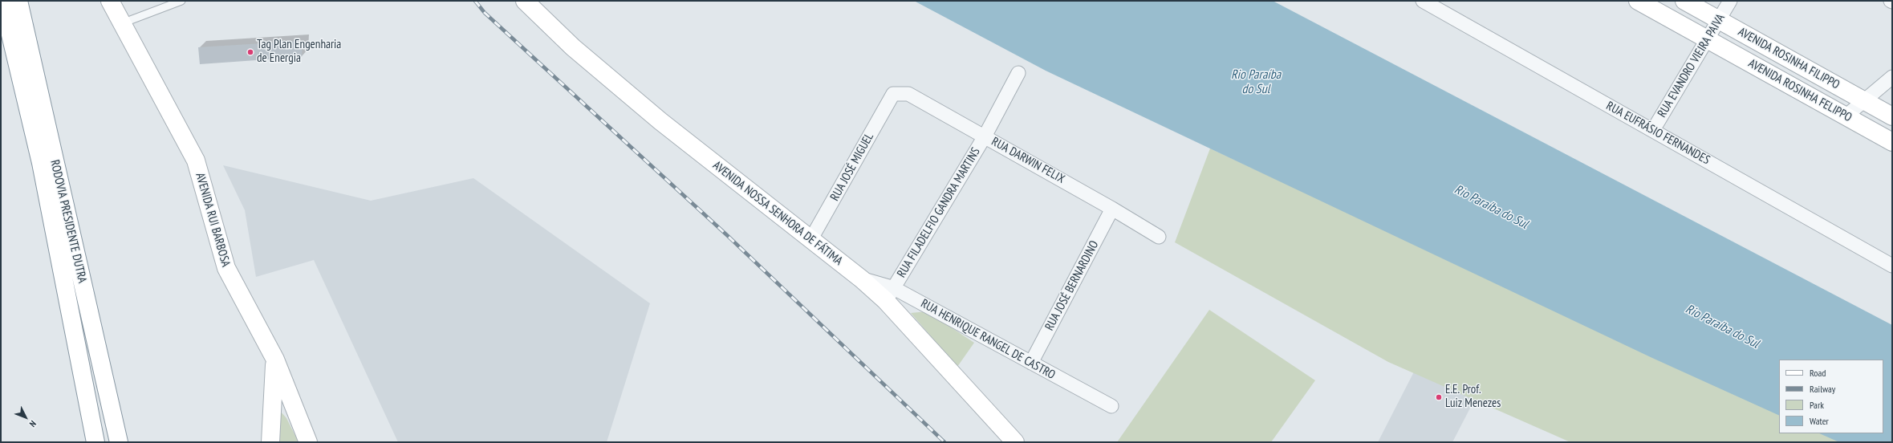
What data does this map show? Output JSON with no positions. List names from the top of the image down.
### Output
{
  "streets": {
    "main road": [
      "AVENIDA ROSINHA FILIPPO",
      "AVENIDA ROSINHA FELIPPO",
      "AVENIDA NOSSA SENHORA DE FÁTIMA",
      "AVENIDA RUI BARBOSA",
      "RODOVIA PRESIDENTE DUTRA"
    ],
    "street": [
      "RUA EVANDRO VIEIRA PAIVA",
      "RUA EUFRÁSIO FERNANDES",
      "RUA DARWIN FELIX",
      "RUA JOSÉ MIGUEL",
      "RUA FILADELFIO GANDRA MARTINS",
      "RUA JOSÉ BERNARDINO",
      "RUA HENRIQUE RANGEL DE CASTRO"
    ]
  },
  "crossings": [
    ["AVENIDA ROSINHA FILIPPO", "RUA EVANDRO VIEIRA PAIVA"],
    ["RUA EVANDRO VIEIRA PAIVA", "AVENIDA ROSINHA FELIPPO"],
    ["RUA EVANDRO VIEIRA PAIVA", "RUA EUFRÁSIO FERNANDES"],
    ["RUA DARWIN FELIX", "RUA JOSÉ MIGUEL"],
    ["RUA DARWIN FELIX", "RUA FILADELFIO GANDRA MARTINS"],
    ["RUA DARWIN FELIX", "RUA JOSÉ BERNARDINO"],
    ["RUA JOSÉ MIGUEL", "AVENIDA NOSSA SENHORA DE FÁTIMA"],
    ["RUA FILADELFIO GANDRA MARTINS", "AVENIDA NOSSA SENHORA DE FÁTIMA"],
    ["RUA FILADELFIO GANDRA MARTINS", "RUA HENRIQUE RANGEL DE CASTRO"],
    ["AVENIDA NOSSA SENHORA DE FÁTIMA", "RUA HENRIQUE RANGEL DE CASTRO"],
    ["RUA JOSÉ BERNARDINO", "RUA HENRIQUE RANGEL DE CASTRO"]
  ],
  "water": ["Rio Paraíba do Sul"],
  "places": ["Tag Plan Engenharia de Energia", "E.E. Prof. Luiz Menezes"],
  "legend": [
    "Road",
    "Railway",
    "Park",
    "Water"
  ],
  "north": "bottom right"
}
